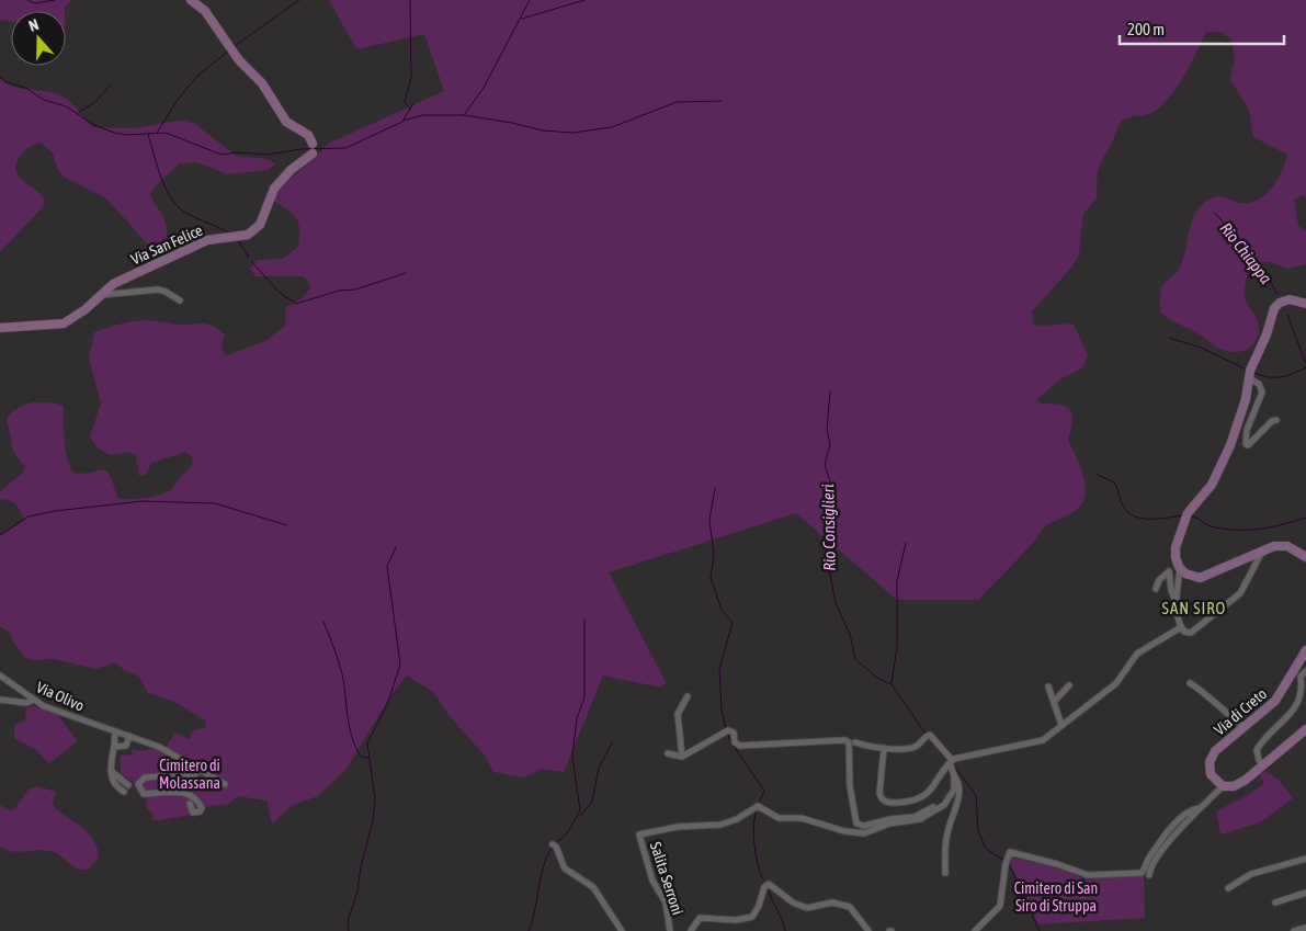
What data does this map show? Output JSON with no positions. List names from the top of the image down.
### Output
{
  "streets": {
    "main road": ["Via San Felice", "Via di Creto"],
    "street": ["Via Olivo", "Salita Serroni"]
  },
  "districts": ["SAN SIRO"],
  "water": ["Rio Chiappa", "Rio Consiglieri"],
  "parks": ["Cimitero di Molassana", "Cimitero di San Siro di Struppa"],
  "scale_bar": "200 m",
  "north": "top"
}
